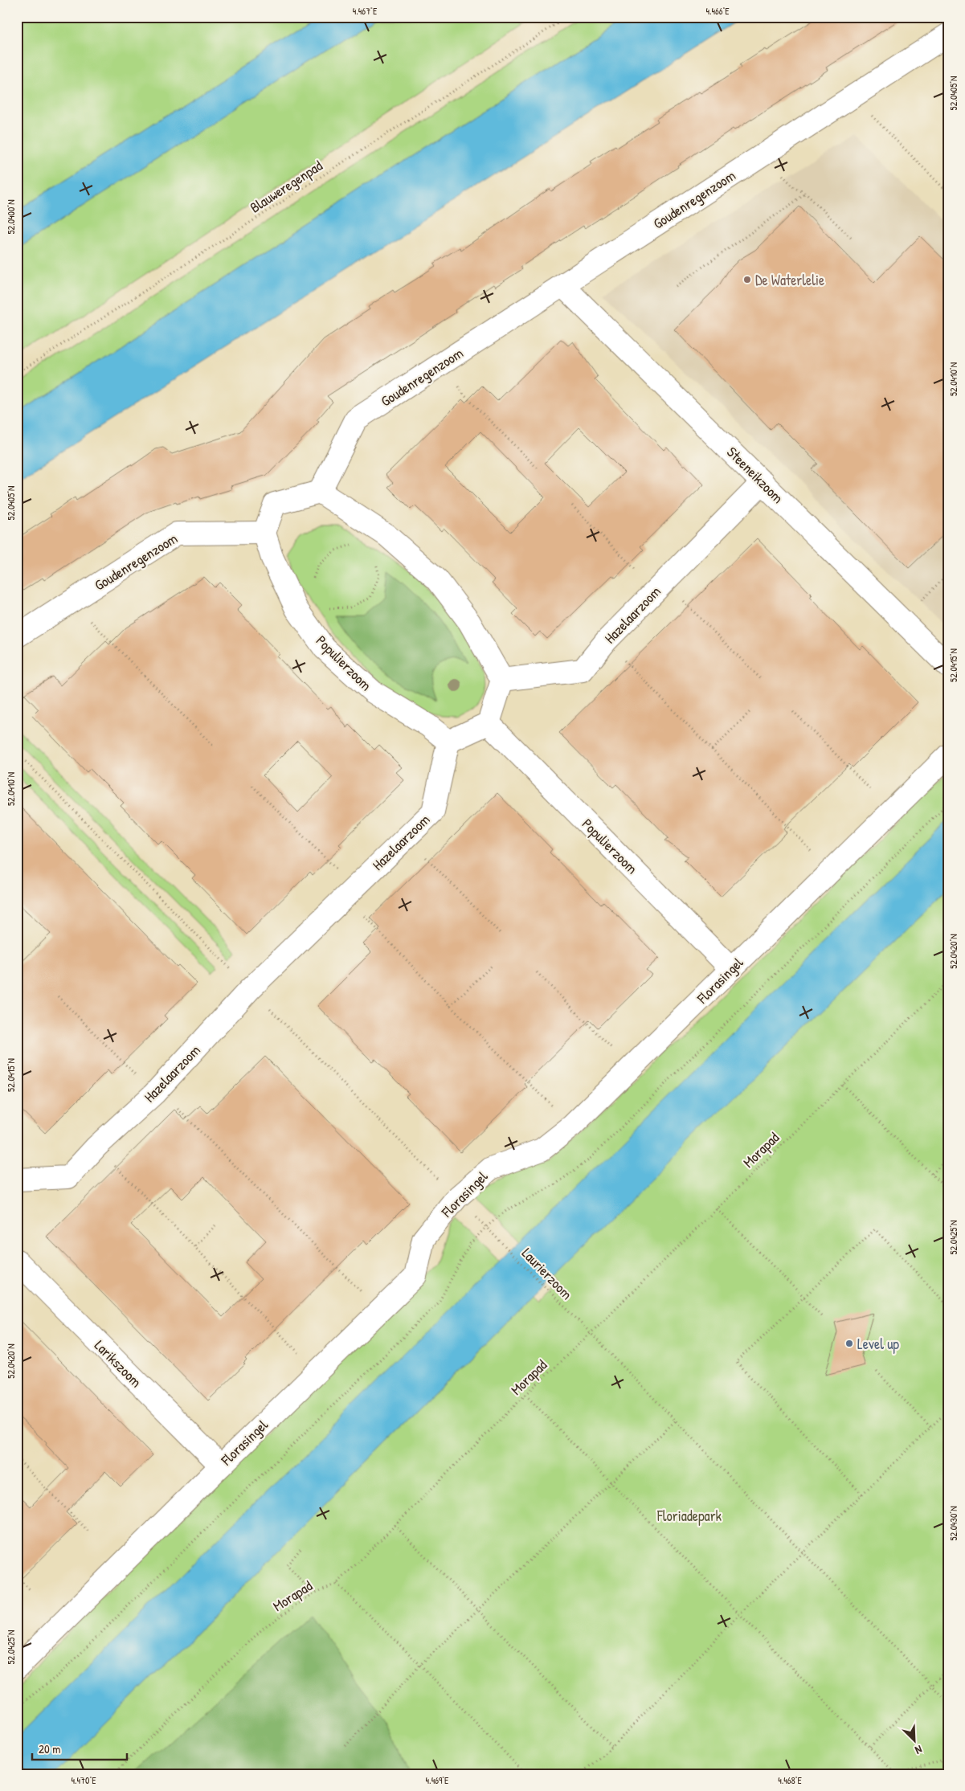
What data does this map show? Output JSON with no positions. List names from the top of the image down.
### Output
{
  "streets": {
    "street": [
      "Goudenregenzoom",
      "Steeneikzoom",
      "Hazelaarzoom",
      "Populierzoom",
      "Florasingel",
      "Larikszoom"
    ],
    "path": ["Blauweregenpad", "Morapad", "Laurierzoom"]
  },
  "crossings": [
    ["Goudenregenzoom", "Steeneikzoom"],
    ["Goudenregenzoom", "Populierzoom"],
    ["Steeneikzoom", "Hazelaarzoom"],
    ["Hazelaarzoom", "Populierzoom"],
    ["Populierzoom", "Florasingel"],
    ["Florasingel", "Larikszoom"],
    ["Morapad", "Laurierzoom"]
  ],
  "parks": ["Floriadepark"],
  "places": ["De Waterlelie", "Level up"],
  "scale_bar": "20 m",
  "north": "bottom right",
  "coordinates": [
    "4.467°E",
    "4.466°E",
    "52.0405°N",
    "52.0400°N",
    "52.0410°N",
    "52.0415°N",
    "52.0420°N",
    "52.0425°N",
    "52.0430°N",
    "4.470°E",
    "4.469°E",
    "4.468°E"
  ]
}
